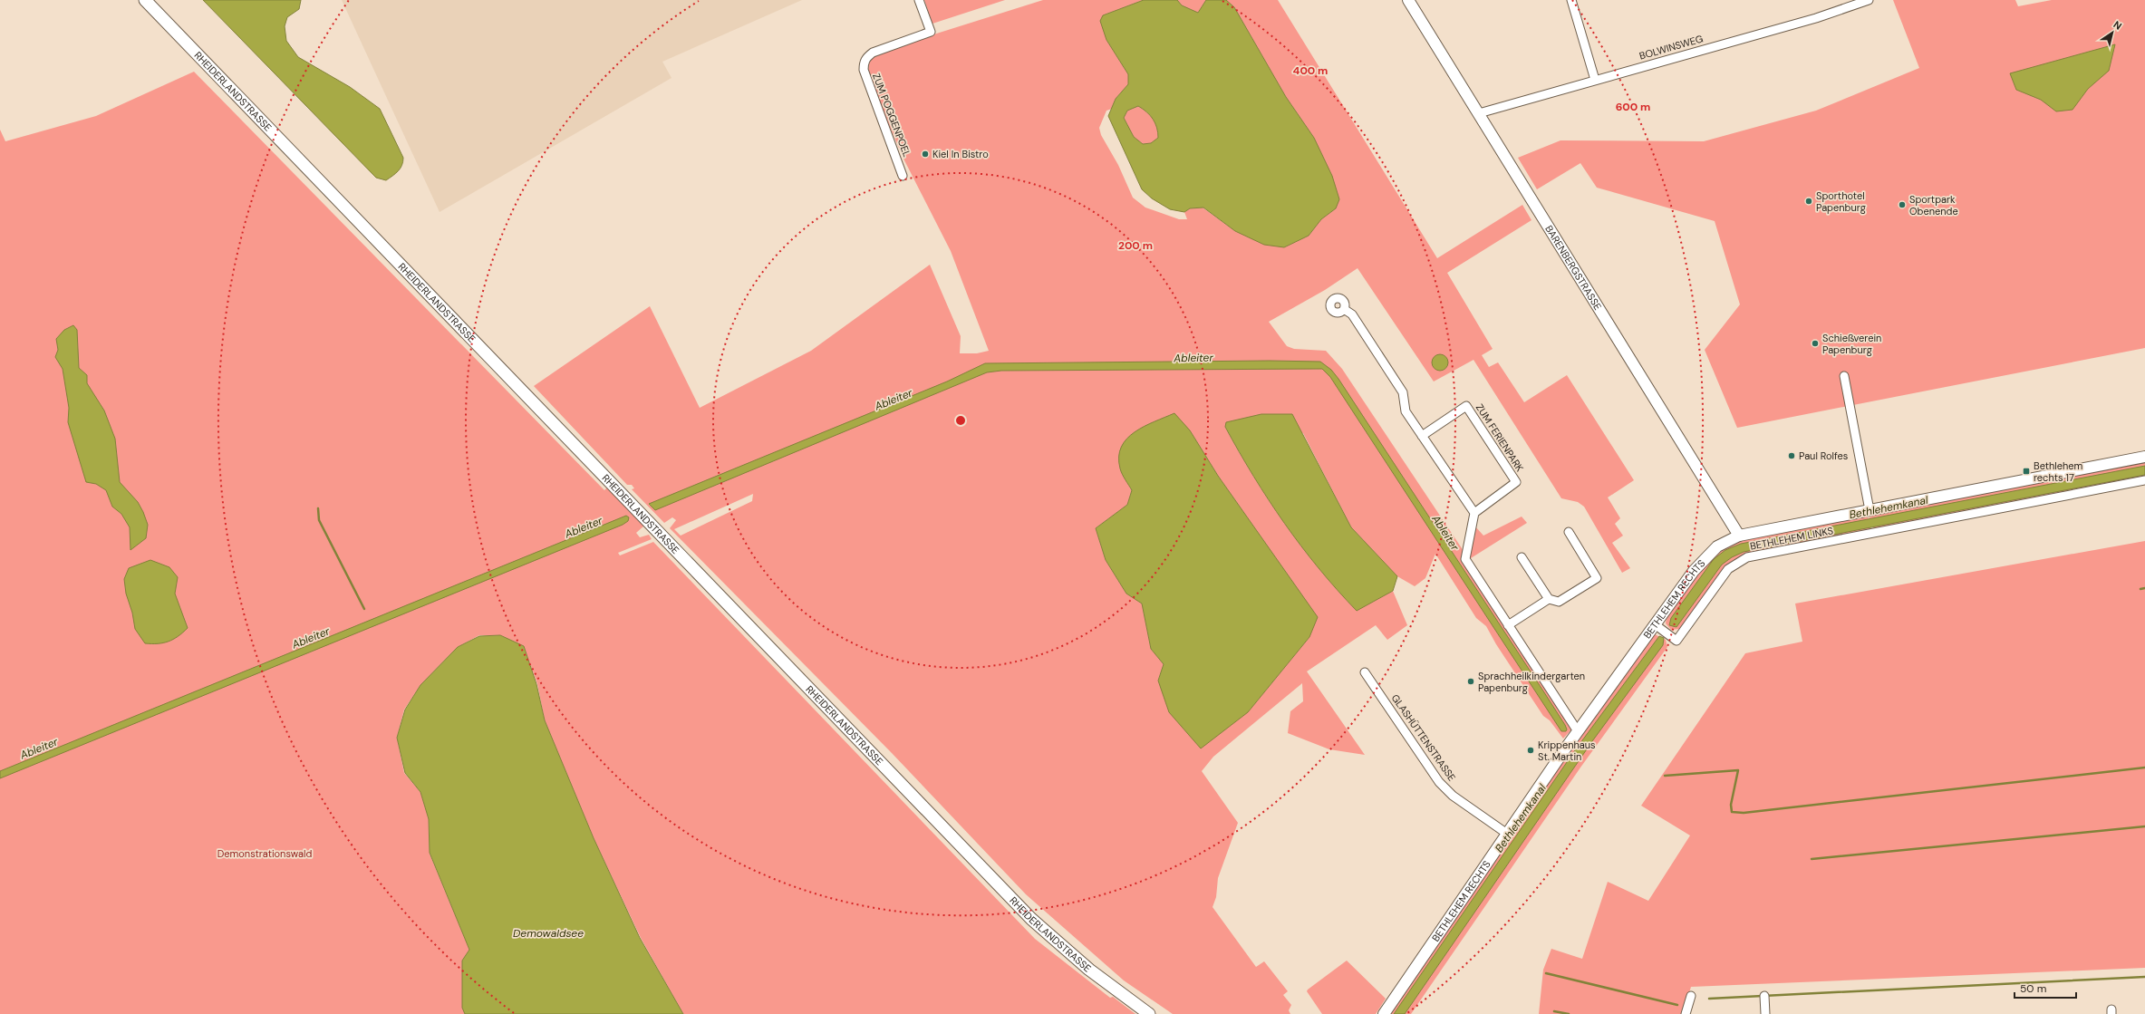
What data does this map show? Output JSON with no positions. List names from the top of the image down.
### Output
{
  "streets": {
    "main road": ["RHEIDERLANDSTRASSE"],
    "street": [
      "BOLWINSWEG",
      "ZUM POGGENPOEL",
      "BARENBERGSTRASSE",
      "ZUM FERIENPARK",
      "BETHLEHEM LINKS",
      "BETHLEHEM RECHTS",
      "GLASHÜTTENSTRASSE"
    ]
  },
  "crossings": [
    ["BOLWINSWEG", "BARENBERGSTRASSE"],
    ["BARENBERGSTRASSE", "BETHLEHEM RECHTS"],
    ["BETHLEHEM LINKS", "BETHLEHEM RECHTS"],
    ["BETHLEHEM RECHTS", "GLASHÜTTENSTRASSE"]
  ],
  "water": ["Ableiter", "Bethlehemkanal", "Demowaldsee"],
  "parks": ["Demonstrationswald"],
  "places": {
    "other": [
      "Kiel In Bistro",
      "Sporthotel Papenburg",
      "Sportpark Obenende",
      "Schießverein Papenburg",
      "Paul Rolfes",
      "Sprachheilkindergarten Papenburg",
      "Krippenhaus St. Martin"
    ],
    "transit": ["Bethlehem rechts 17"]
  },
  "scale_bar": "50 m",
  "north": "top right",
  "rings": ["400 m", "600 m", "200 m"]
}
